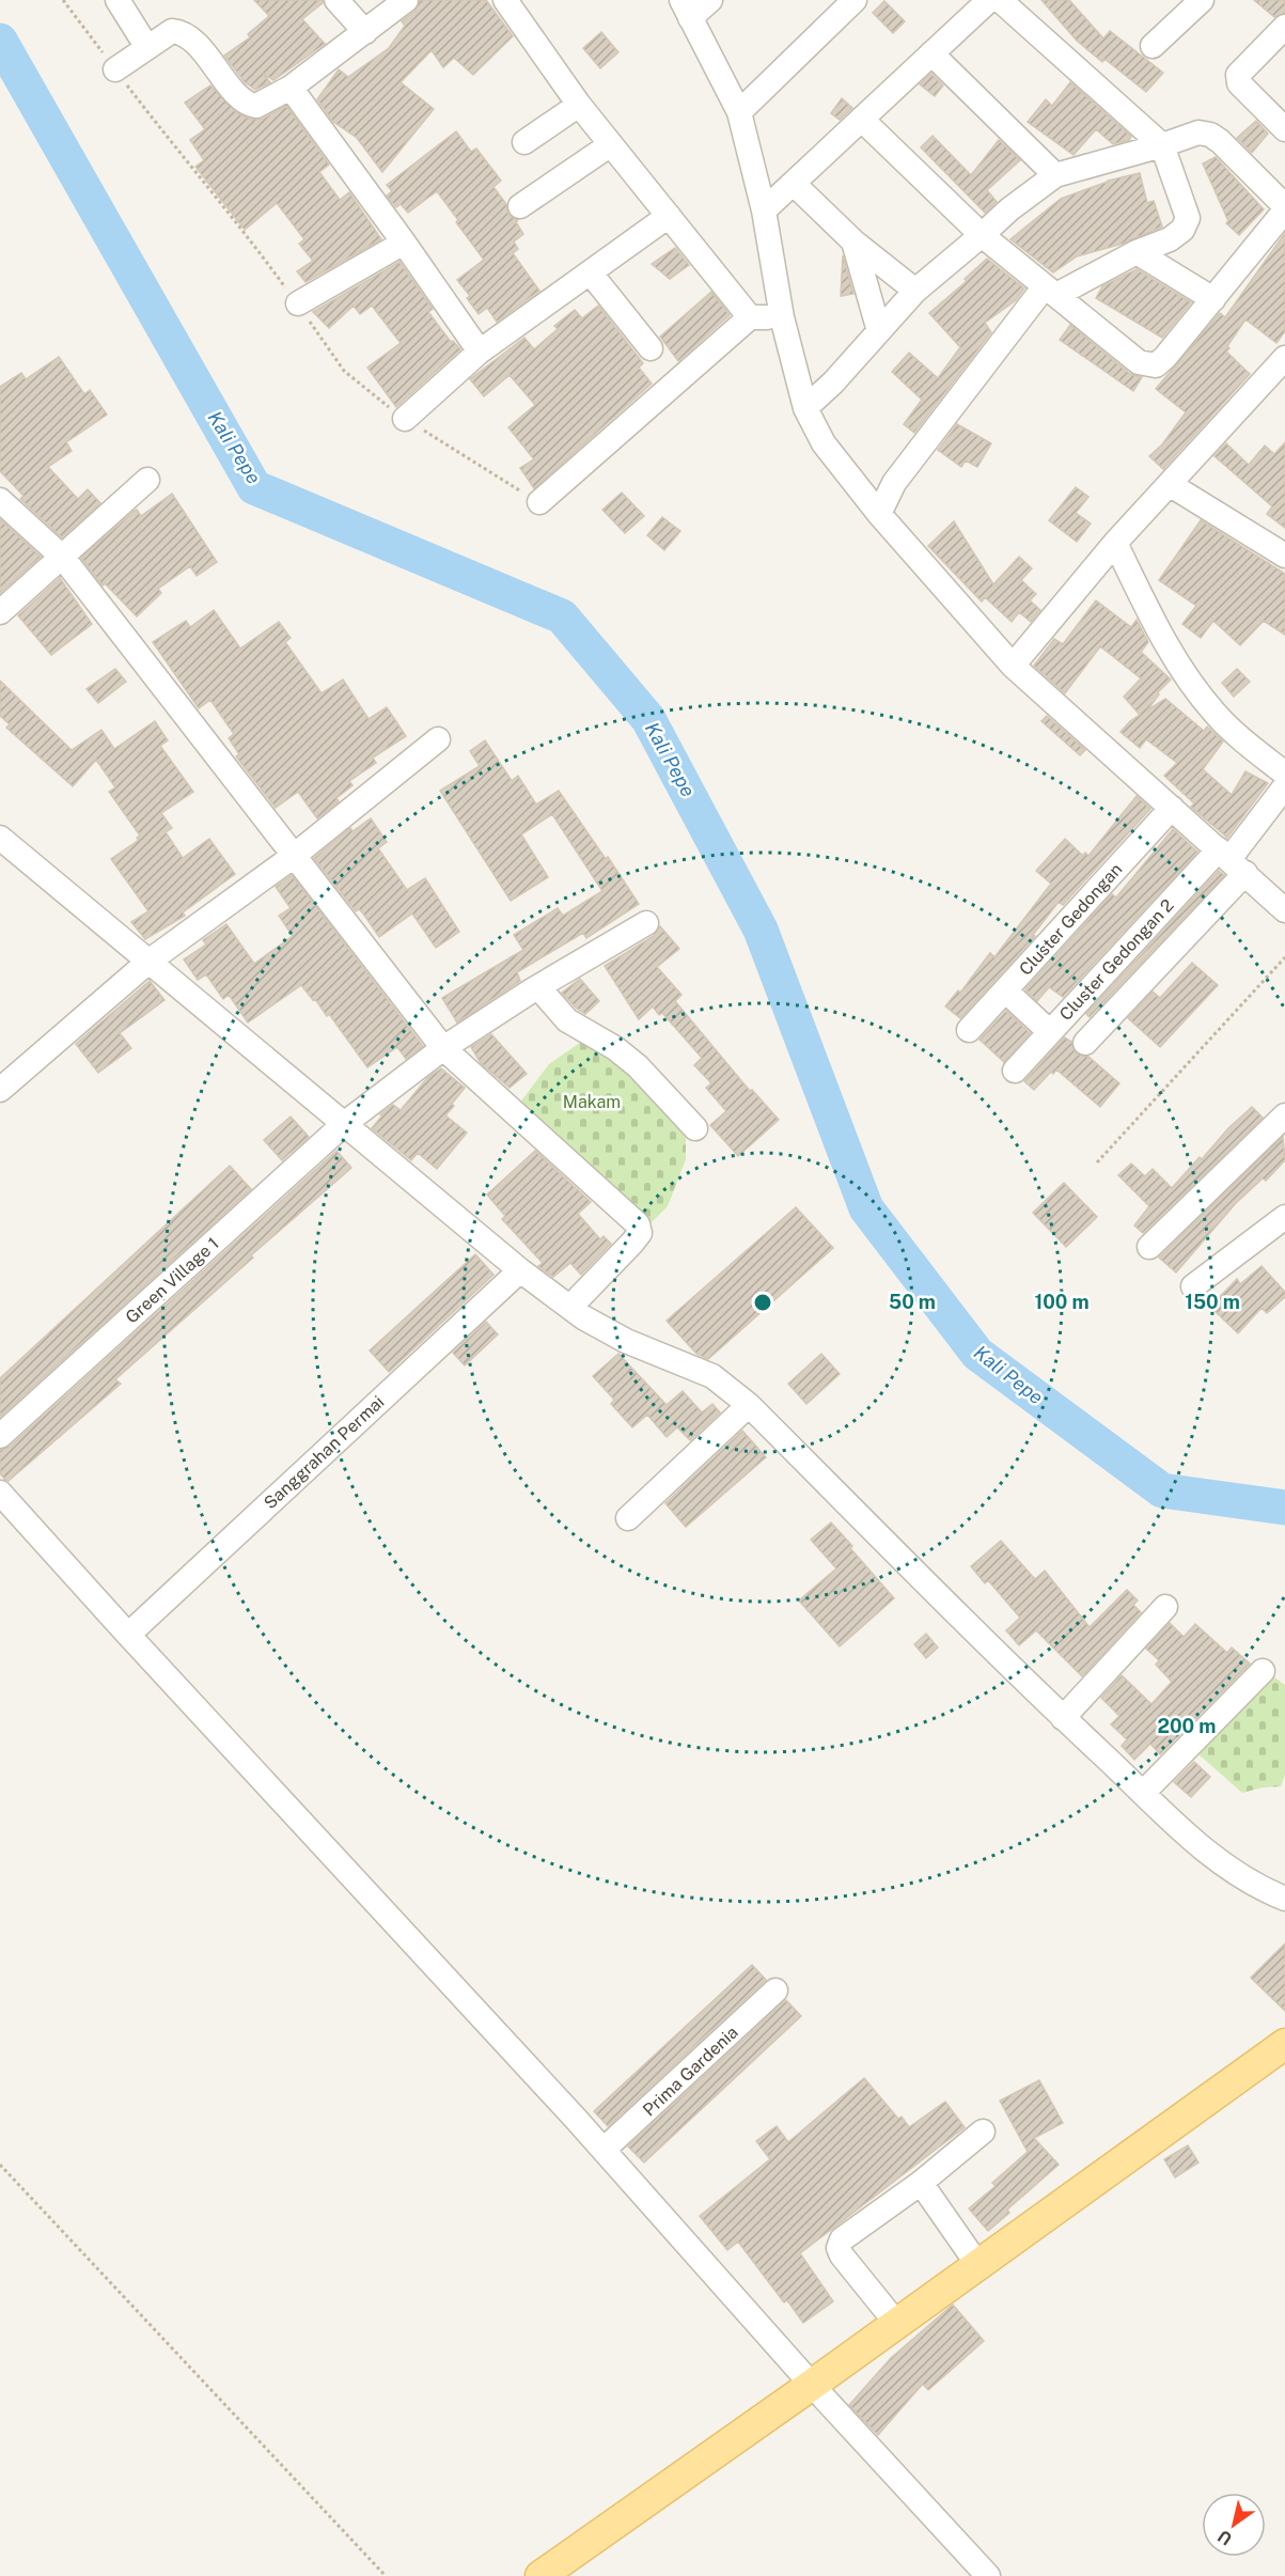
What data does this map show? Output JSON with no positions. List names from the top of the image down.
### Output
{
  "streets": {
    "street": [
      "Cluster Gedongan",
      "Cluster Gedongan 2",
      "Green Village 1",
      "Sanggrahan Permai",
      "Prima Gardenia"
    ]
  },
  "water": ["Kali Pepe"],
  "parks": ["Makam"],
  "north": "bottom left",
  "rings": [
    "50 m",
    "100 m",
    "150 m",
    "200 m"
  ]
}
